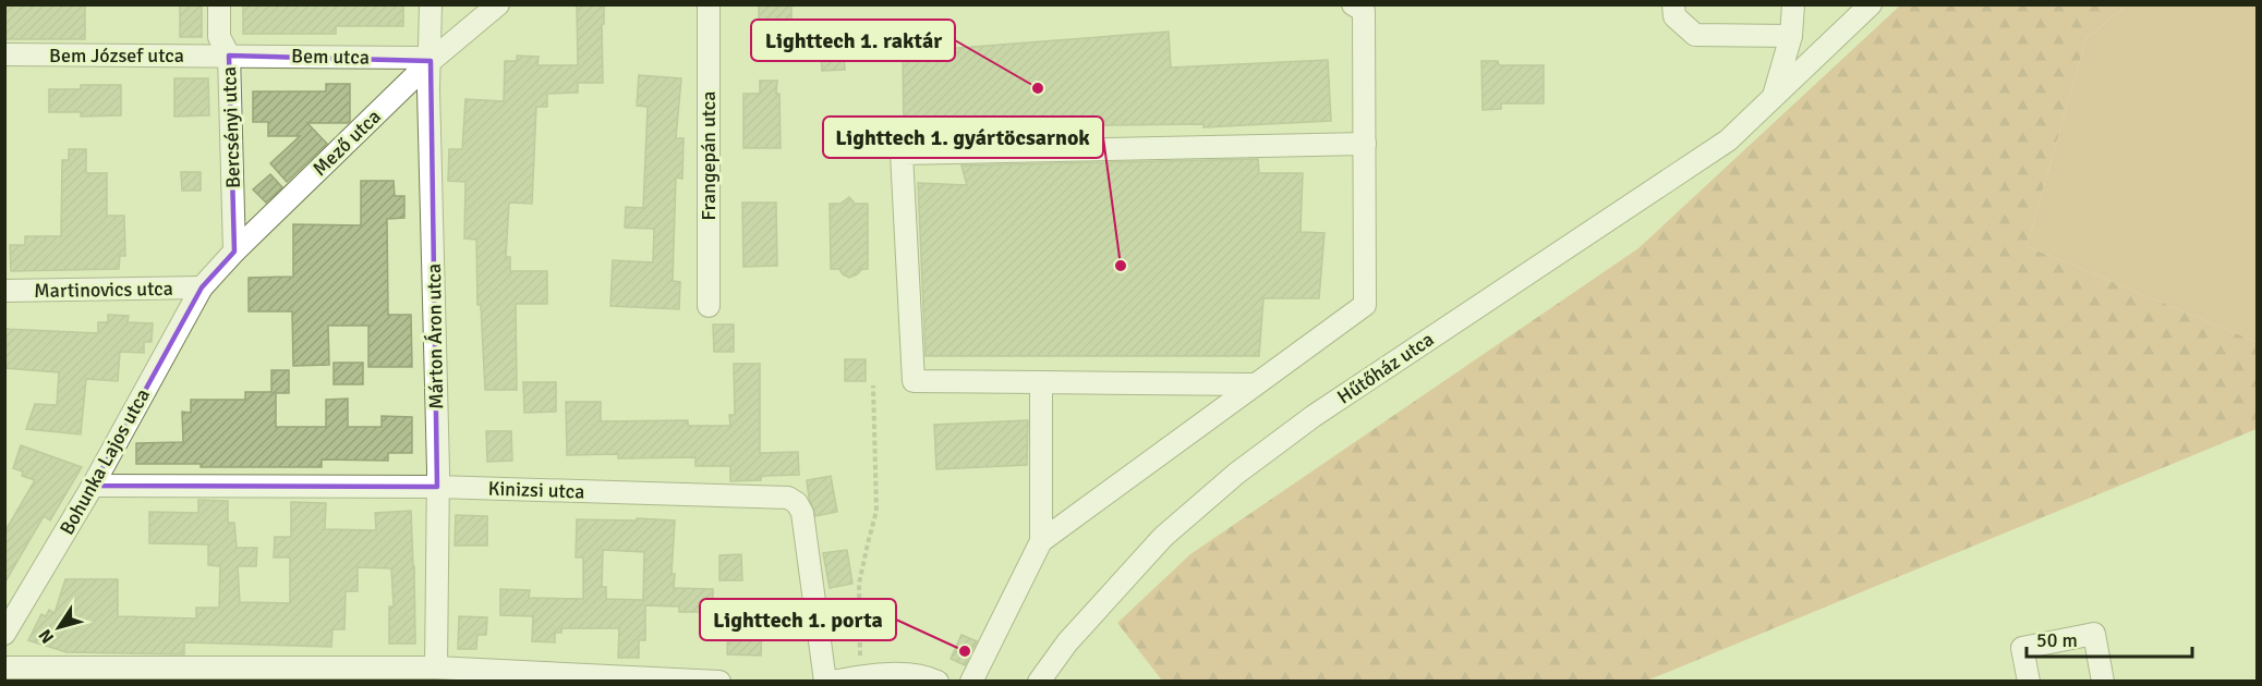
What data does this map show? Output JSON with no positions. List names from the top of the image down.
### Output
{
  "streets": {
    "street": [
      "Bem József utca",
      "Bem utca",
      "Bercsényi utca",
      "Mező utca",
      "Frangepán utca",
      "Martinovics utca",
      "Márton Áron utca",
      "Hűtőház utca",
      "Bohunka Lajos utca",
      "Kinizsi utca"
    ]
  },
  "crossings": [
    ["Bem József utca", "Bem utca"],
    ["Bem József utca", "Bercsényi utca"],
    ["Bem utca", "Bercsényi utca"],
    ["Bem utca", "Mező utca"],
    ["Bem utca", "Márton Áron utca"],
    ["Bercsényi utca", "Mező utca"],
    ["Mező utca", "Martinovics utca"],
    ["Mező utca", "Márton Áron utca"],
    ["Mező utca", "Bohunka Lajos utca"],
    ["Martinovics utca", "Bohunka Lajos utca"],
    ["Márton Áron utca", "Kinizsi utca"],
    ["Bohunka Lajos utca", "Kinizsi utca"]
  ],
  "places": ["Lighttech 1. raktár", "Lighttech 1. gyártöcsarnok", "Lighttech 1. porta"],
  "scale_bar": "50 m",
  "north": "bottom left"
}
